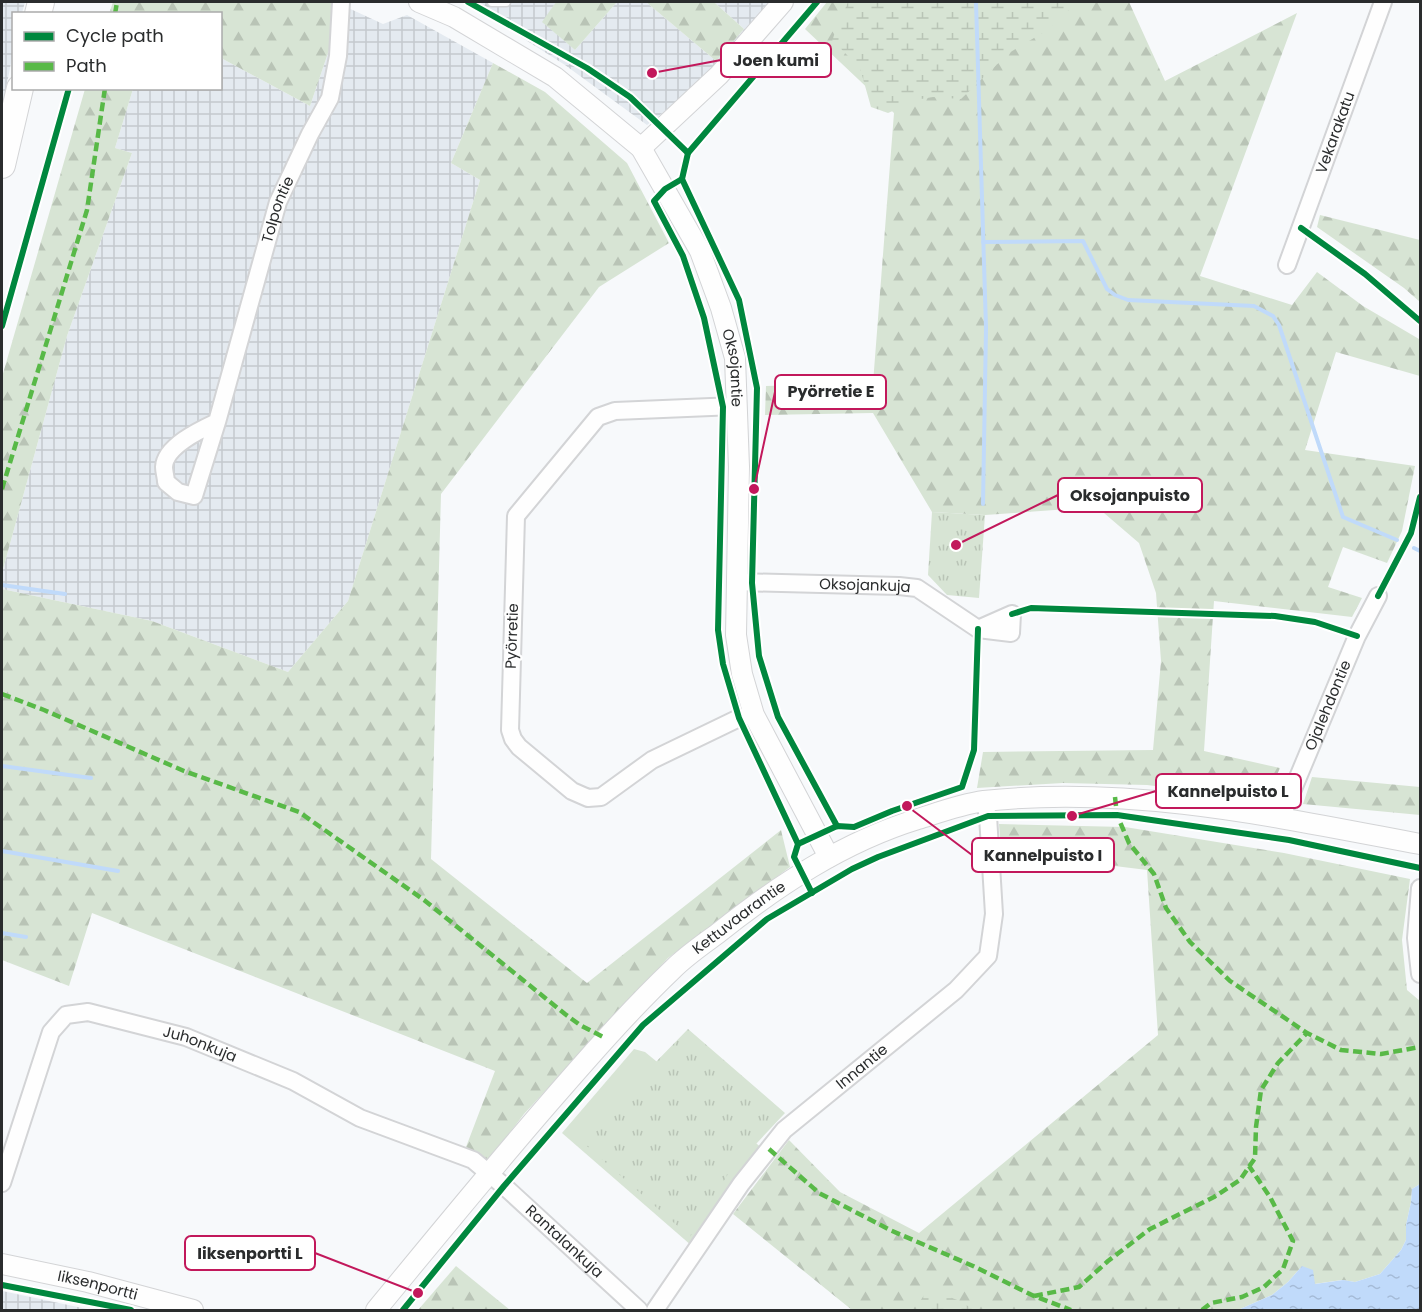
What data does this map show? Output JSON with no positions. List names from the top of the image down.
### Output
{
  "streets": {
    "street": [
      "Vekarakatu",
      "Tolpontie",
      "Oksojantie",
      "Oksojankuja",
      "Pyörretie",
      "Ojalehdontie",
      "Kettuvaarantie",
      "Juhonkuja",
      "Innantie",
      "Rantalankuja",
      "Iiksenportti"
    ]
  },
  "crossings": [
    ["Oksojantie", "Oksojankuja"],
    ["Oksojantie", "Pyörretie"],
    ["Oksojantie", "Kettuvaarantie"],
    ["Ojalehdontie", "Kettuvaarantie"],
    ["Kettuvaarantie", "Juhonkuja"],
    ["Kettuvaarantie", "Innantie"],
    ["Kettuvaarantie", "Rantalankuja"],
    ["Juhonkuja", "Rantalankuja"]
  ],
  "places": [
    "Joen kumi",
    "Pyörretie E",
    "Oksojanpuisto",
    "Kannelpuisto I",
    "Kannelpuisto L",
    "Iiksenportti L"
  ],
  "legend": ["Cycle path", "Path"]
}
